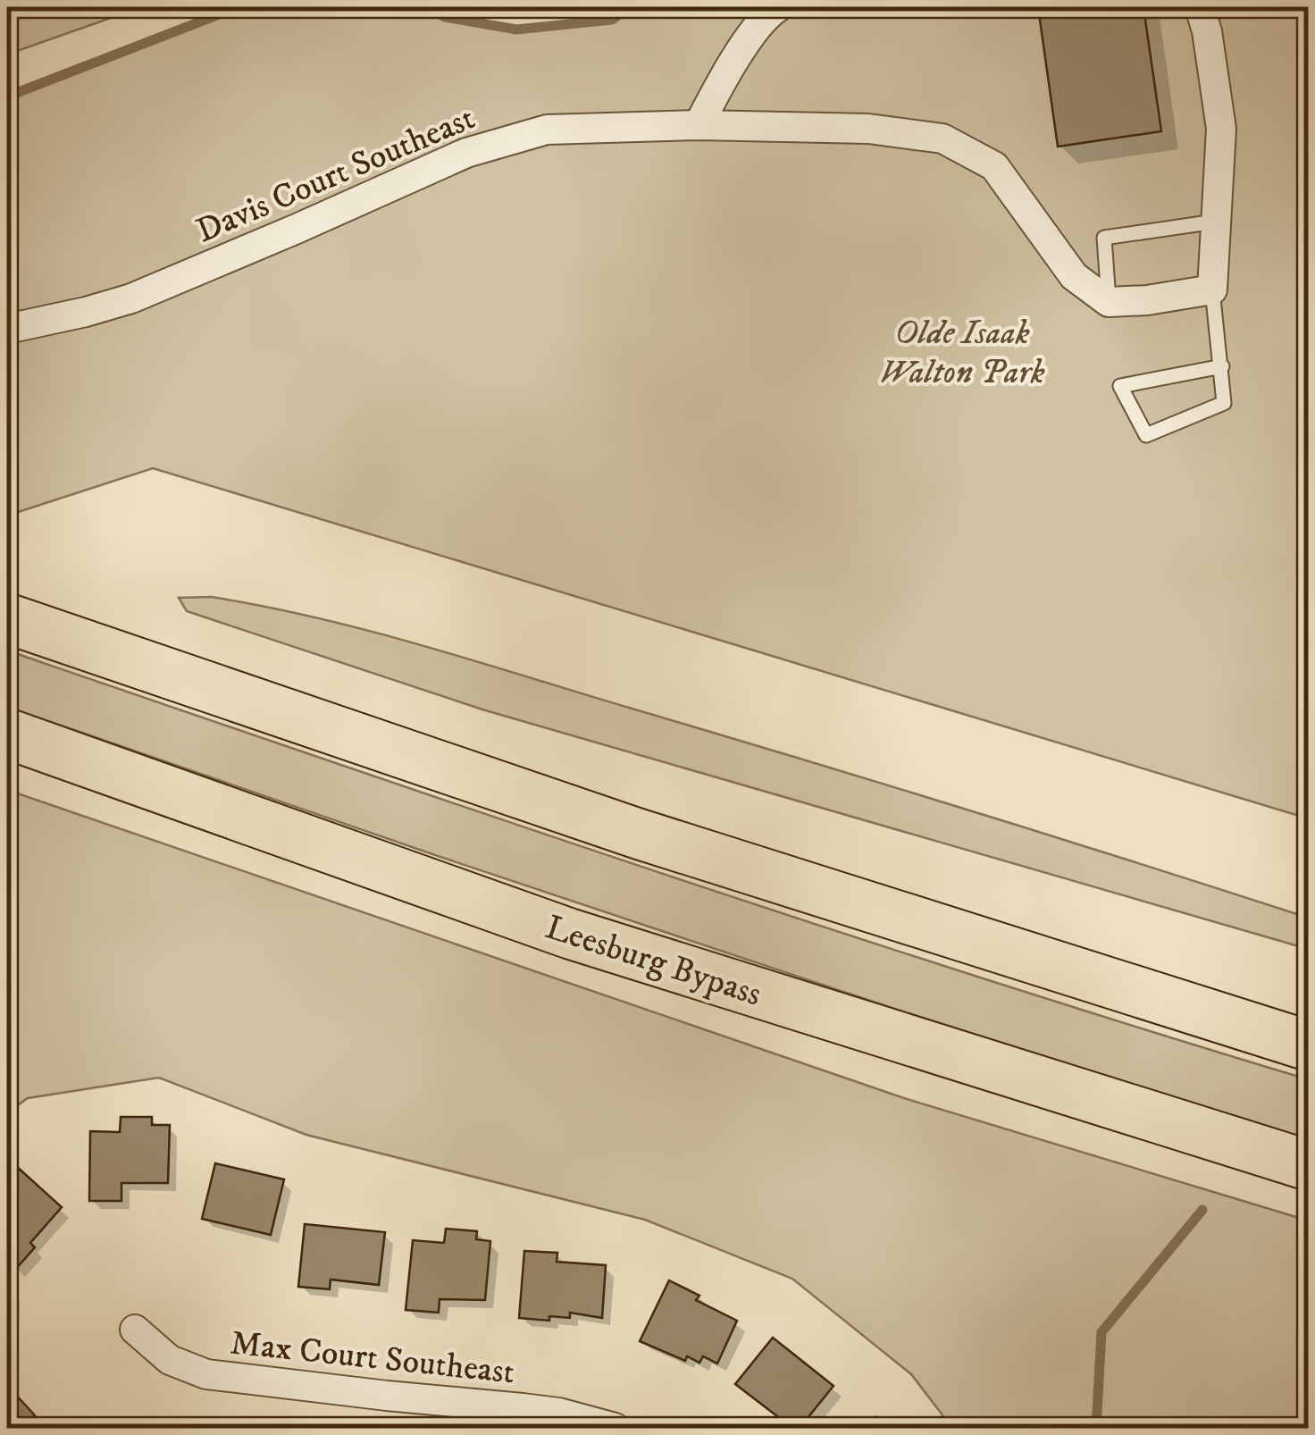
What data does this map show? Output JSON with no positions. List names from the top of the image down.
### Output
{
  "streets": {
    "highway": ["Leesburg Bypass"],
    "street": ["Davis Court Southeast", "Max Court Southeast"]
  },
  "parks": ["Olde Isaak Walton Park"]
}
